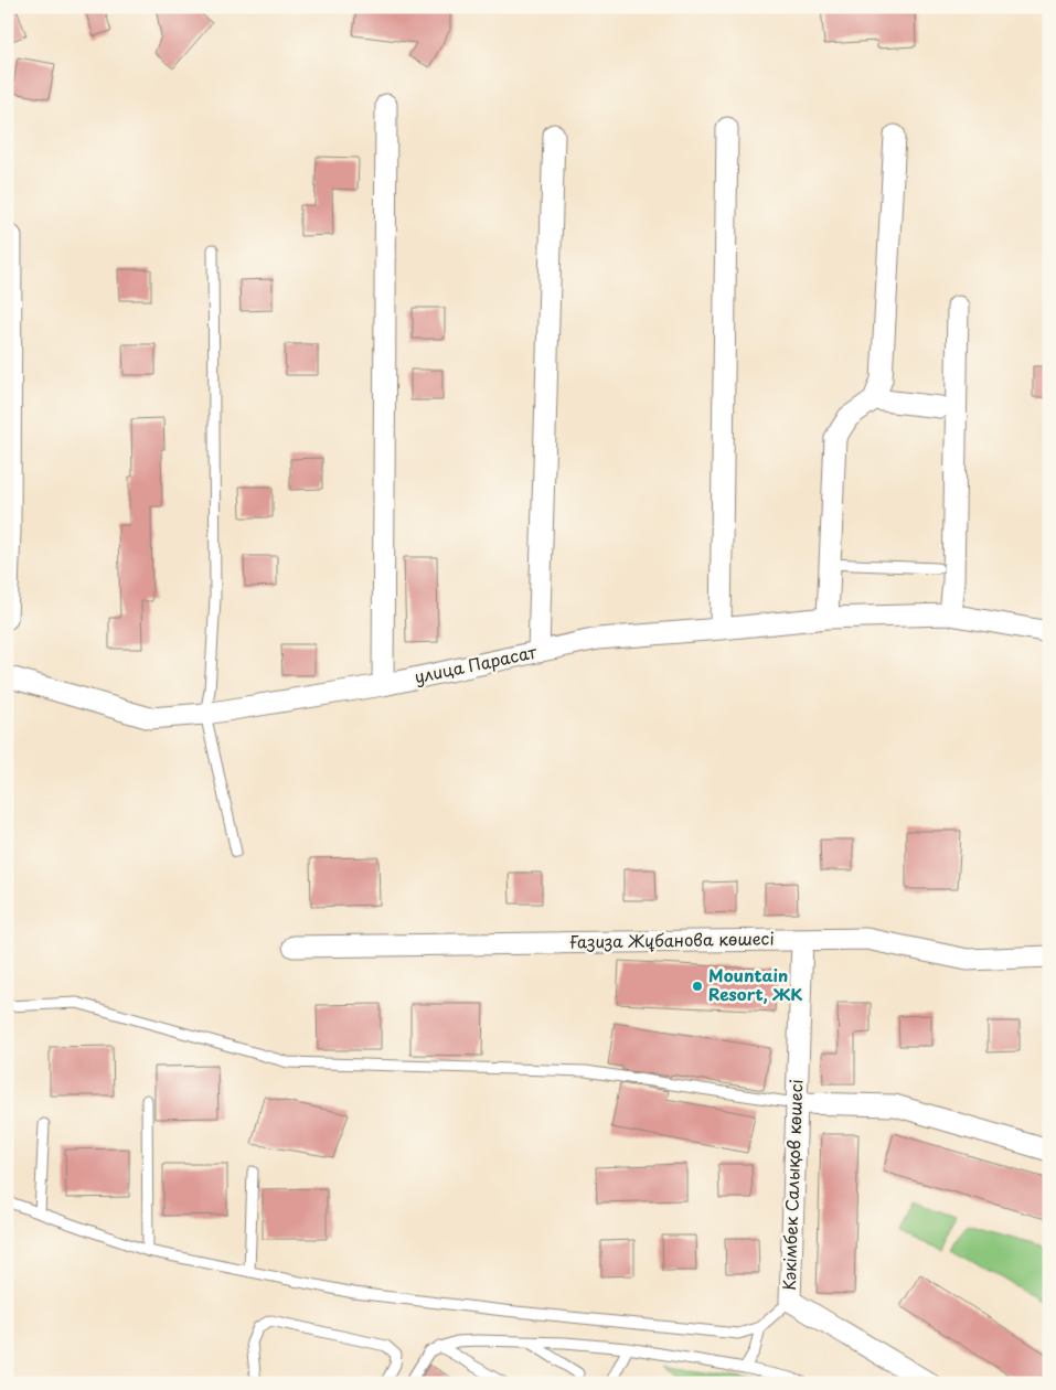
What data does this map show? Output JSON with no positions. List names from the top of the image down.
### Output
{
  "streets": {
    "street": ["улица Парасат", "Ғазиза Жұбанова көшесі", "Кәкімбек Салықов көшесі"]
  },
  "crossings": [
    ["Ғазиза Жұбанова көшесі", "Кәкімбек Салықов көшесі"]
  ],
  "places": ["Mountain Resort, ЖК"]
}
